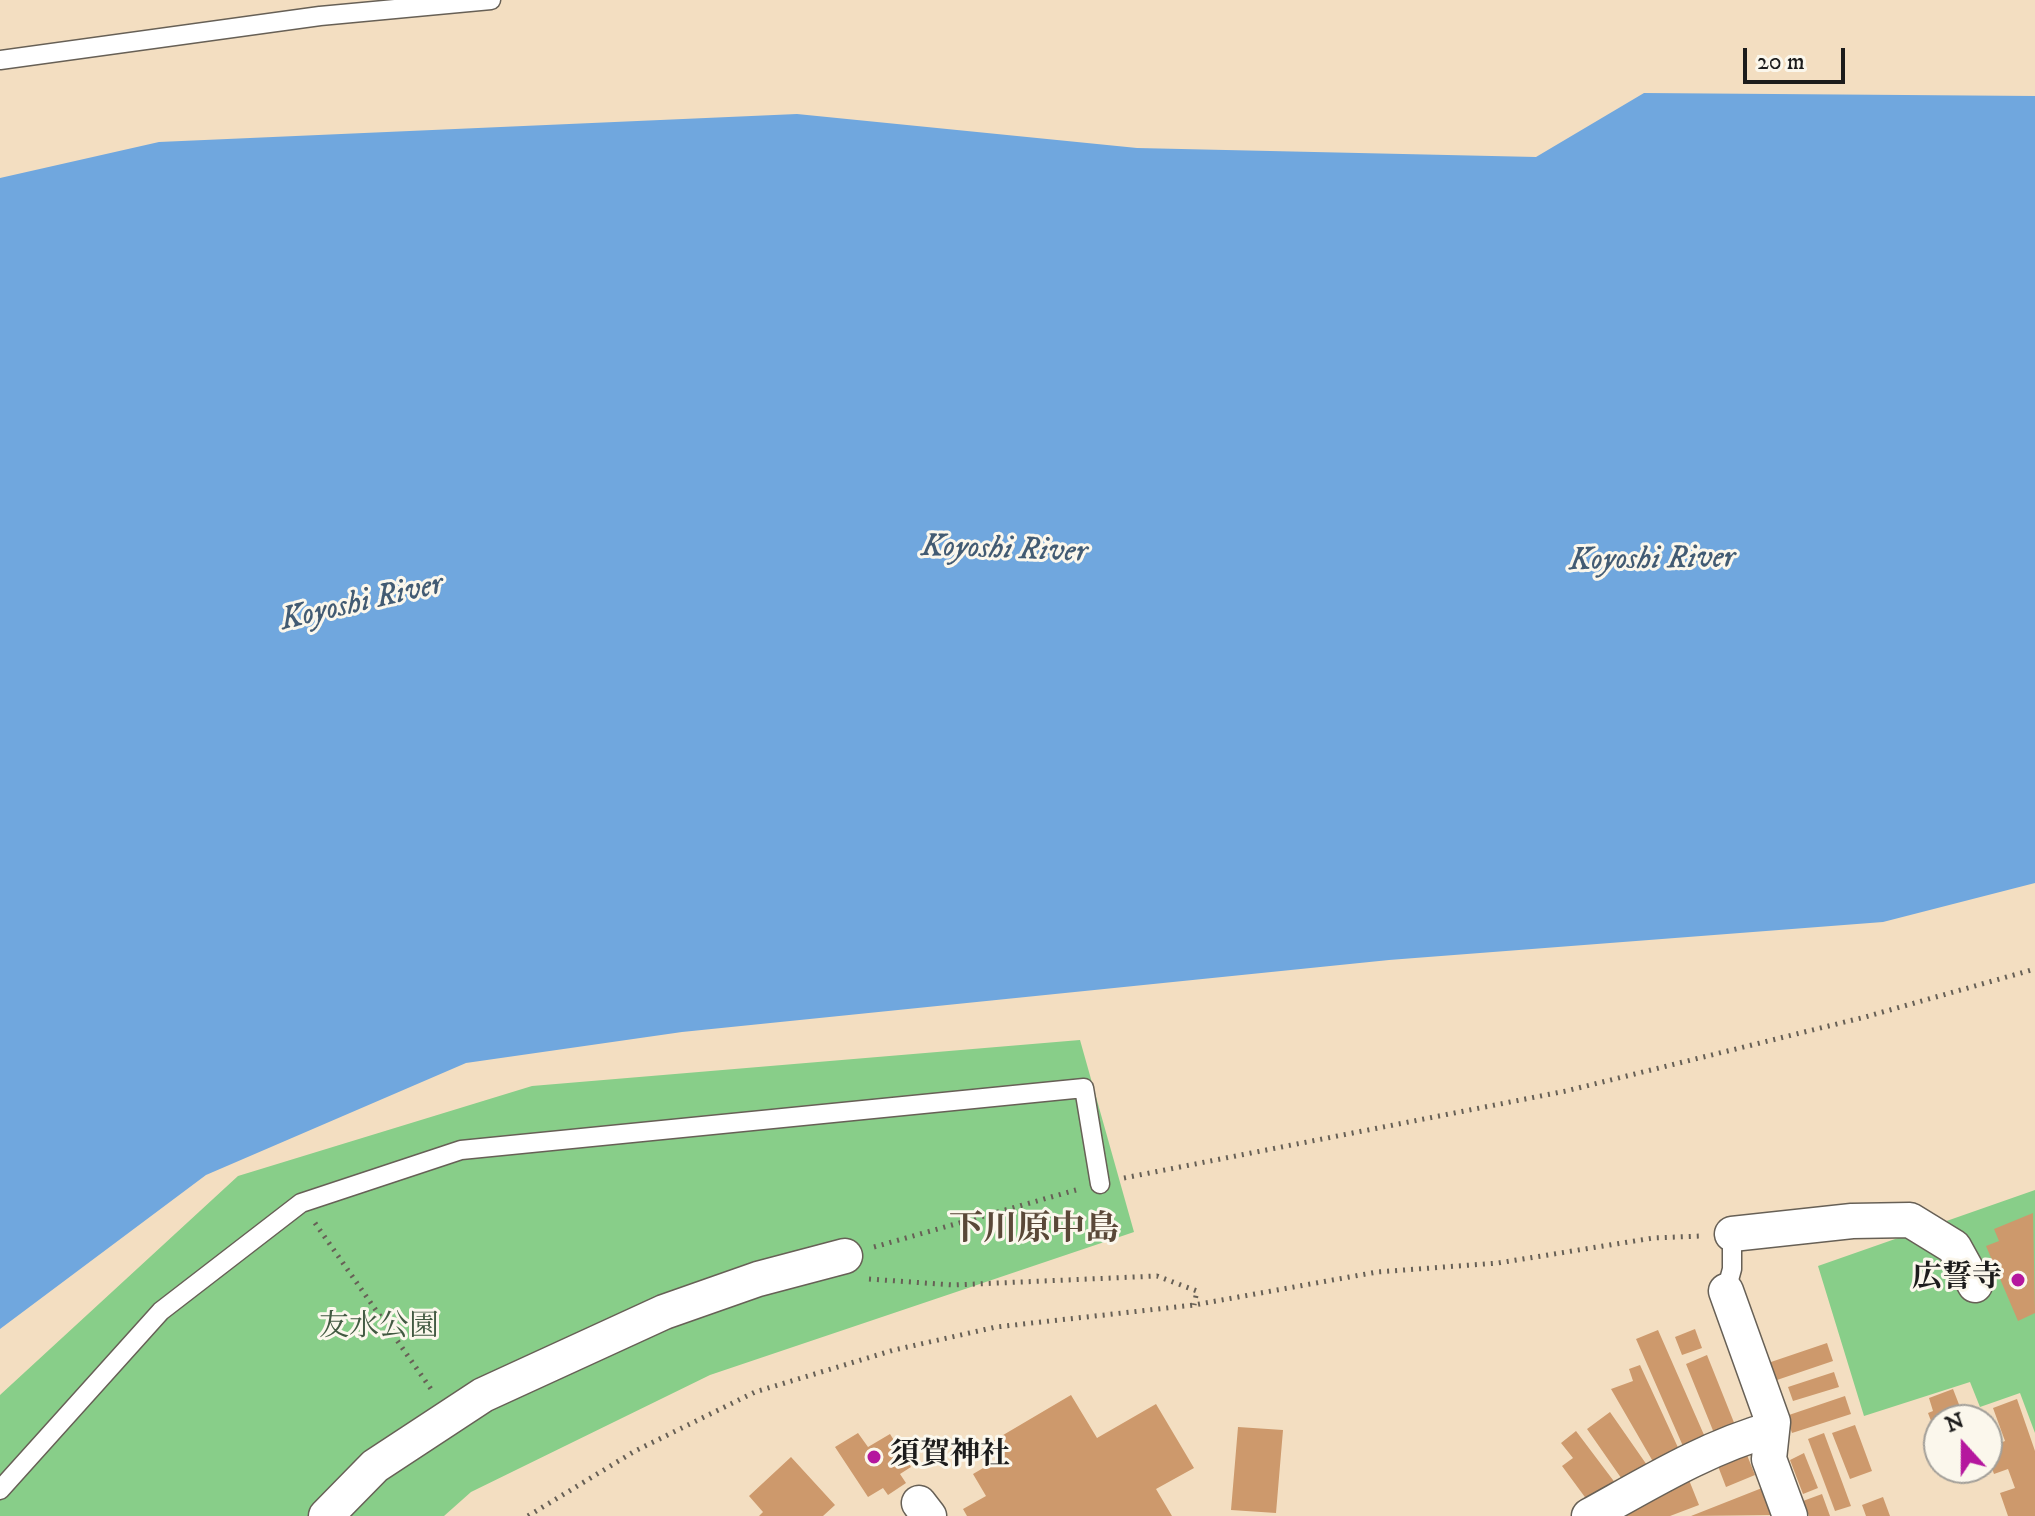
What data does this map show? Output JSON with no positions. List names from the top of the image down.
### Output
{
  "districts": ["下川原中島"],
  "water": ["Koyoshi River"],
  "parks": ["友水公園"],
  "places": ["広誓寺", "須賀神社"],
  "scale_bar": "20 m",
  "north": "top"
}
